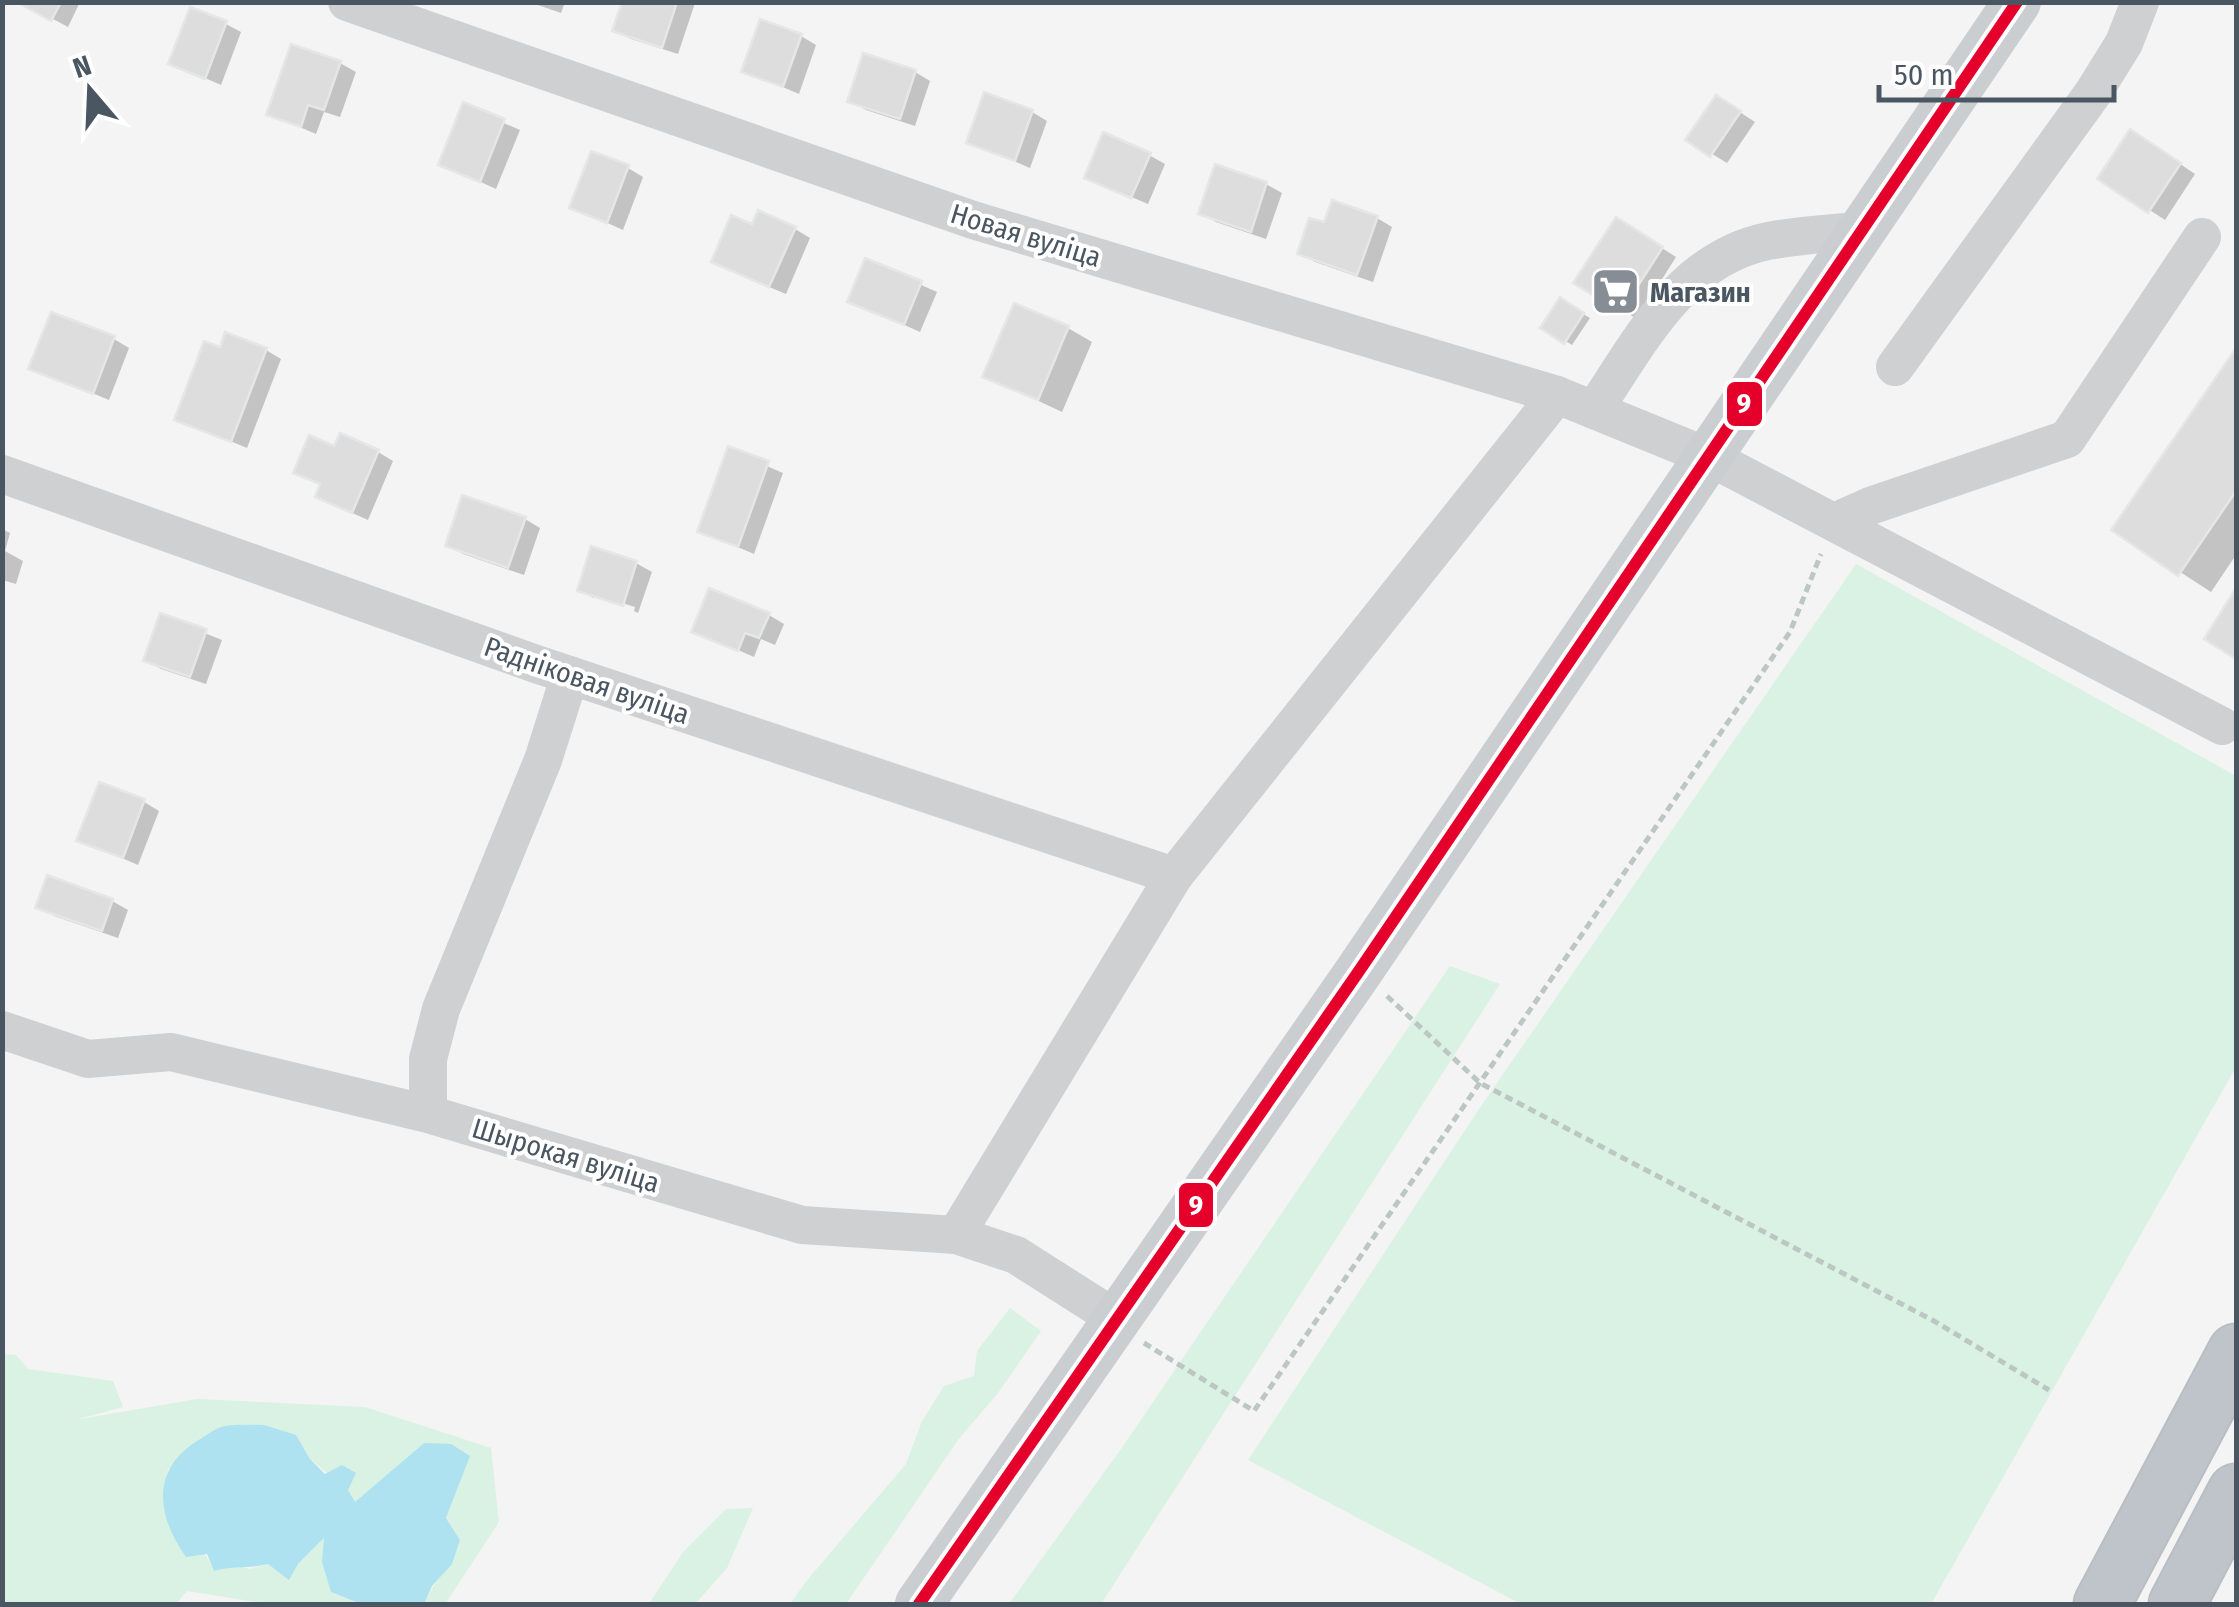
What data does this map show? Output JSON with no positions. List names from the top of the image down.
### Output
{
  "streets": {
    "street": ["Новая вуліца", "Радніковая вуліца", "Шырокая вуліца"]
  },
  "places": {
    "supermarket": ["Магазин"]
  },
  "lines": ["transit line 9"],
  "scale_bar": "50 m",
  "north": "top"
}
